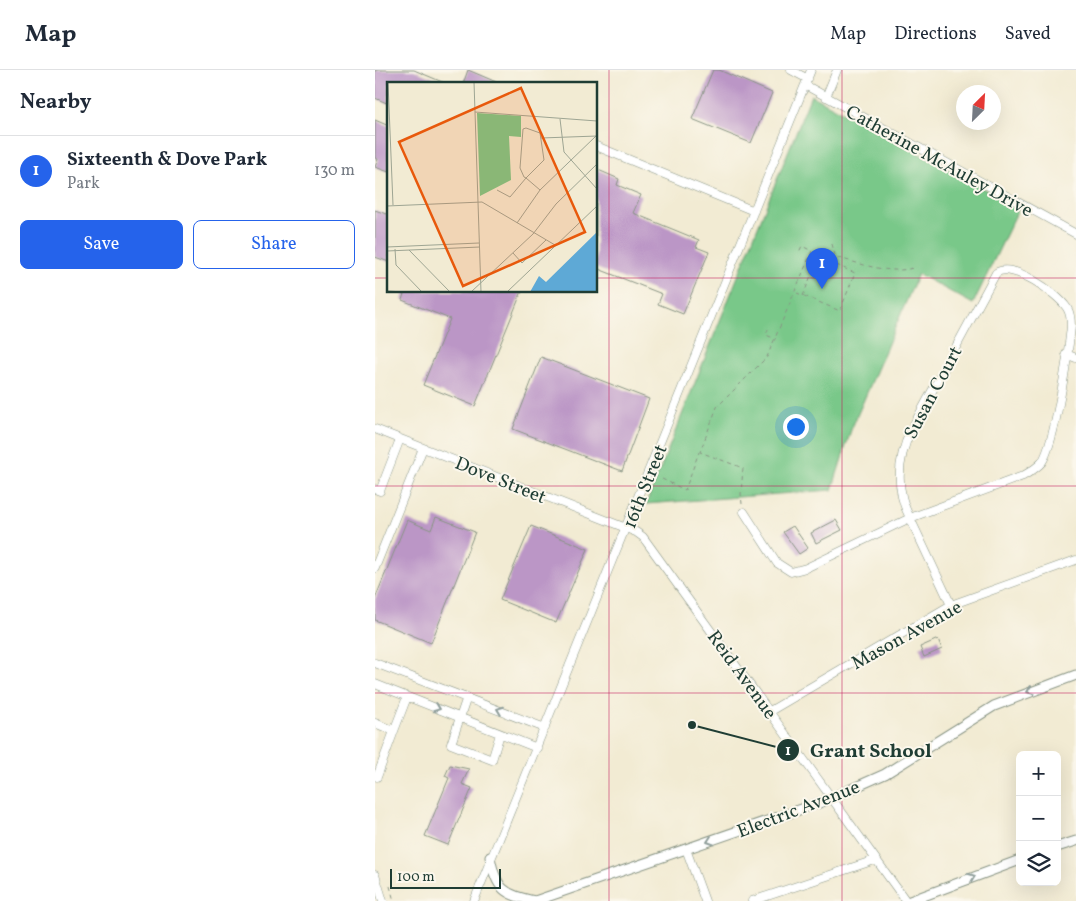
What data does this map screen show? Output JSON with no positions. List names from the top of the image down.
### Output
{
  "streets": {
    "main road": ["Electric Avenue"],
    "street": [
      "Catherine McAuley Drive",
      "Susan Court",
      "Dove Street",
      "16th Street",
      "Mason Avenue",
      "Reid Avenue"
    ]
  },
  "crossings": [
    ["Catherine McAuley Drive", "16th Street"],
    ["Susan Court", "Mason Avenue"],
    ["Dove Street", "16th Street"],
    ["Dove Street", "Reid Avenue"],
    ["16th Street", "Reid Avenue"],
    ["Mason Avenue", "Reid Avenue"],
    ["Reid Avenue", "Electric Avenue"]
  ],
  "one_way": ["Electric Avenue"],
  "places": ["Grant School"],
  "scale_bar": "100 m",
  "north": "top right",
  "page": {
    "header": "Map",
    "nav": ["Map", "Directions", "Saved"],
    "heading": "Nearby",
    "list": [
      {
        "mark": "1",
        "name": "Sixteenth & Dove Park",
        "note": "Park",
        "value": "130 m"
      }
    ],
    "buttons": ["Save", "Share"],
    "pins": "1",
    "map_buttons": ["+", "−"],
    "scale": "100 m"
  }
}
